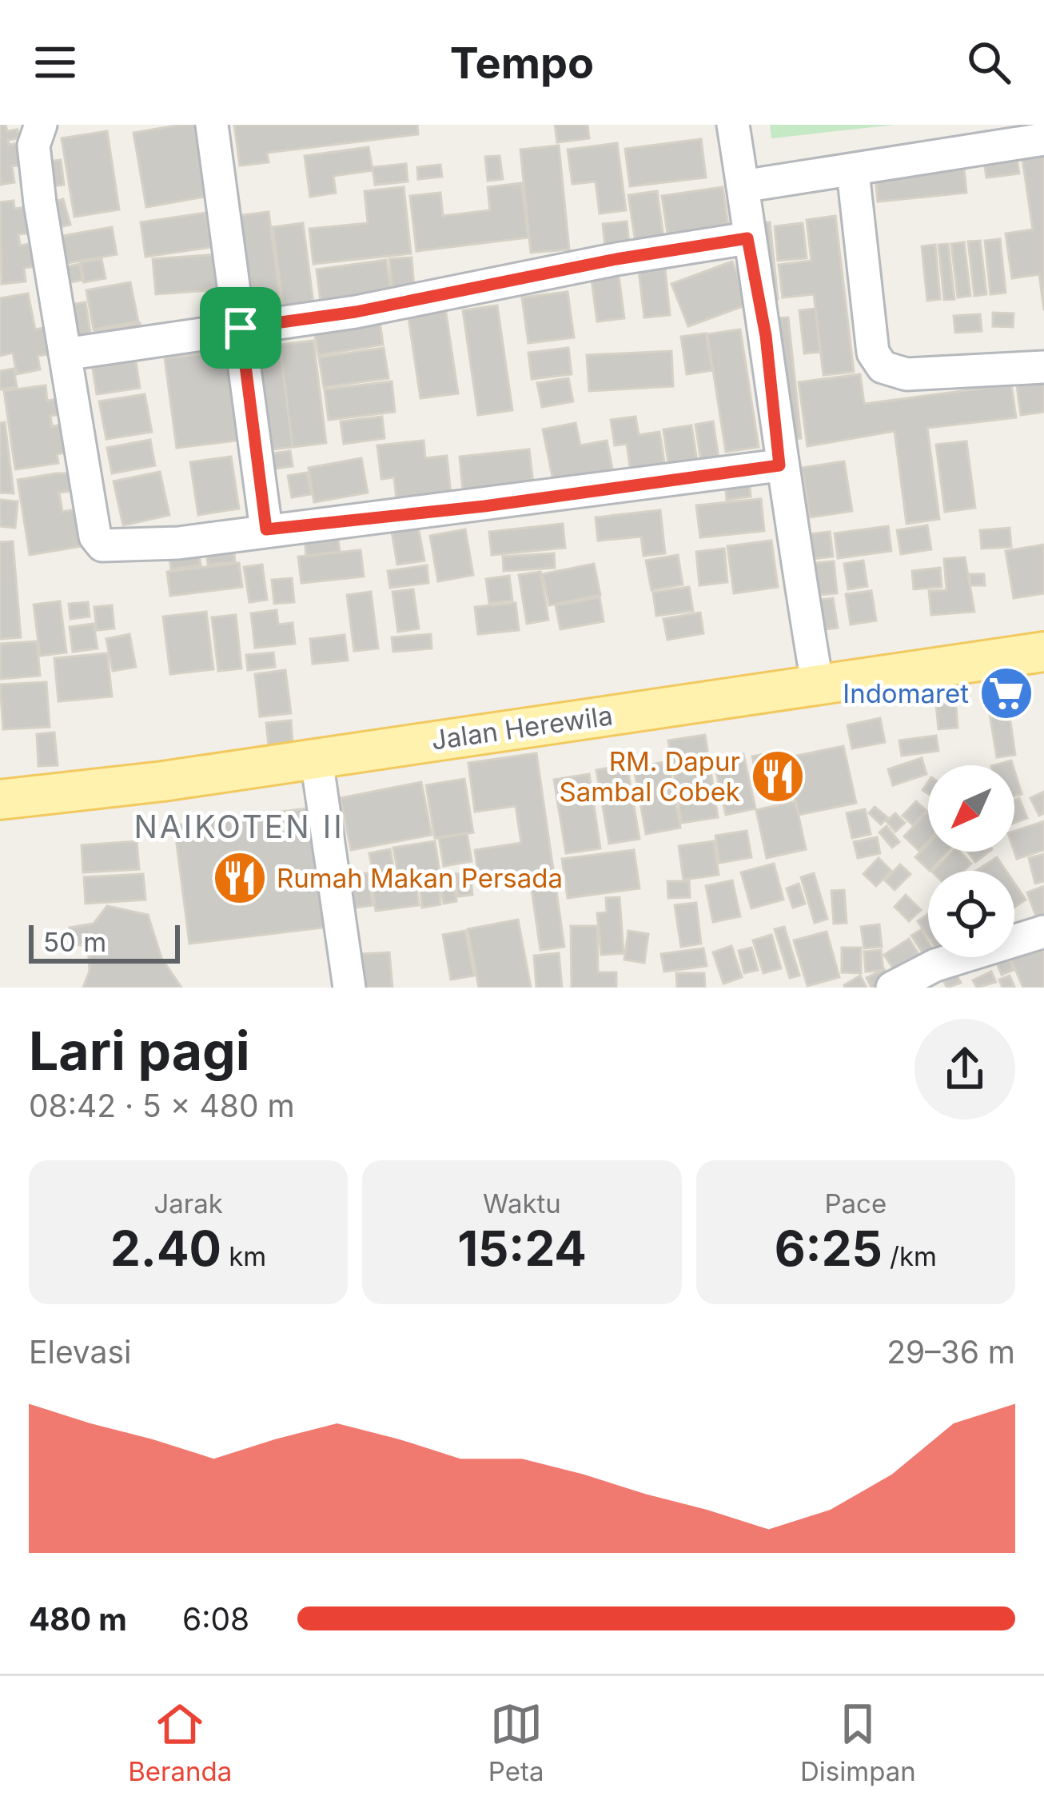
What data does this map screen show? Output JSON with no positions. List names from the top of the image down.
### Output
{
  "streets": {
    "main road": ["Jalan Herewila"]
  },
  "districts": ["NAIKOTEN II"],
  "places": {
    "supermarket": ["Indomaret"],
    "restaurant": ["RM. Dapur Sambal Cobek", "Rumah Makan Persada"]
  },
  "scale_bar": "50 m",
  "north": "bottom left",
  "page": {
    "header": "Tempo",
    "scale": "50 m",
    "heading": ["Lari pagi", "08:42 · 5 × 480 m"],
    "stats": [
      ["Jarak", "2.40 km"],
      ["Waktu", "15:24"],
      ["Pace", "6:25 /km"]
    ],
    "chart": ["Elevasi", "29–36 m"],
    "list": [
      {
        "name": "480 m",
        "note": "6:08"
      }
    ],
    "tabs": ["Beranda", "Peta", "Disimpan"]
  }
}
